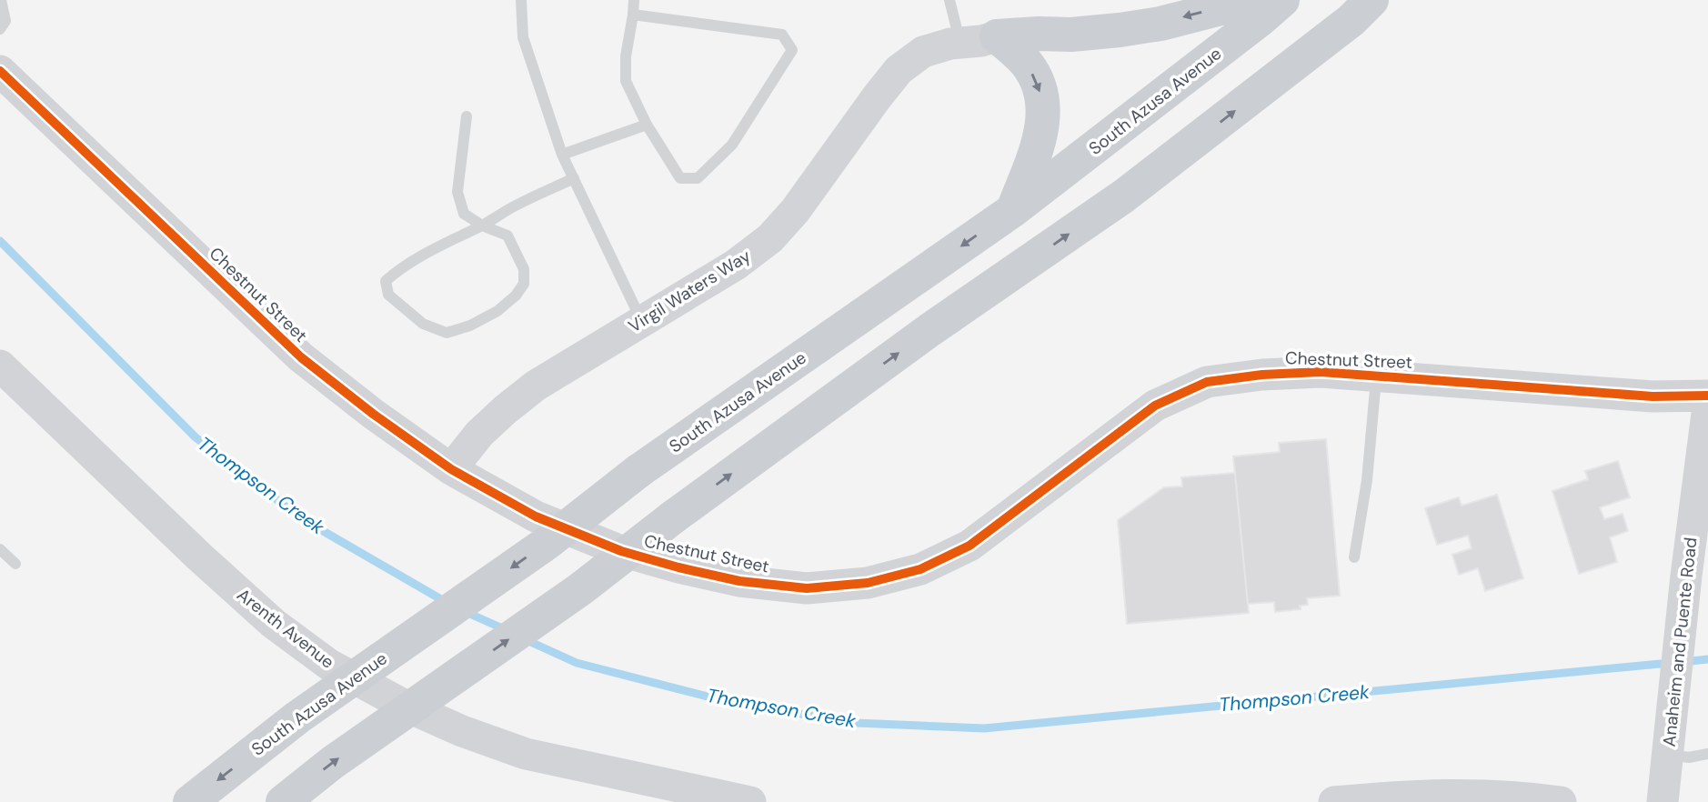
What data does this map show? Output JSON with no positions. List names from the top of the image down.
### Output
{
  "streets": {
    "main road": ["South Azusa Avenue"],
    "street": [
      "Virgil Waters Way",
      "Chestnut Street",
      "Arenth Avenue",
      "Anaheim and Puente Road"
    ]
  },
  "crossings": [
    ["Virgil Waters Way", "Chestnut Street"]
  ],
  "water": ["Thompson Creek"]
}
